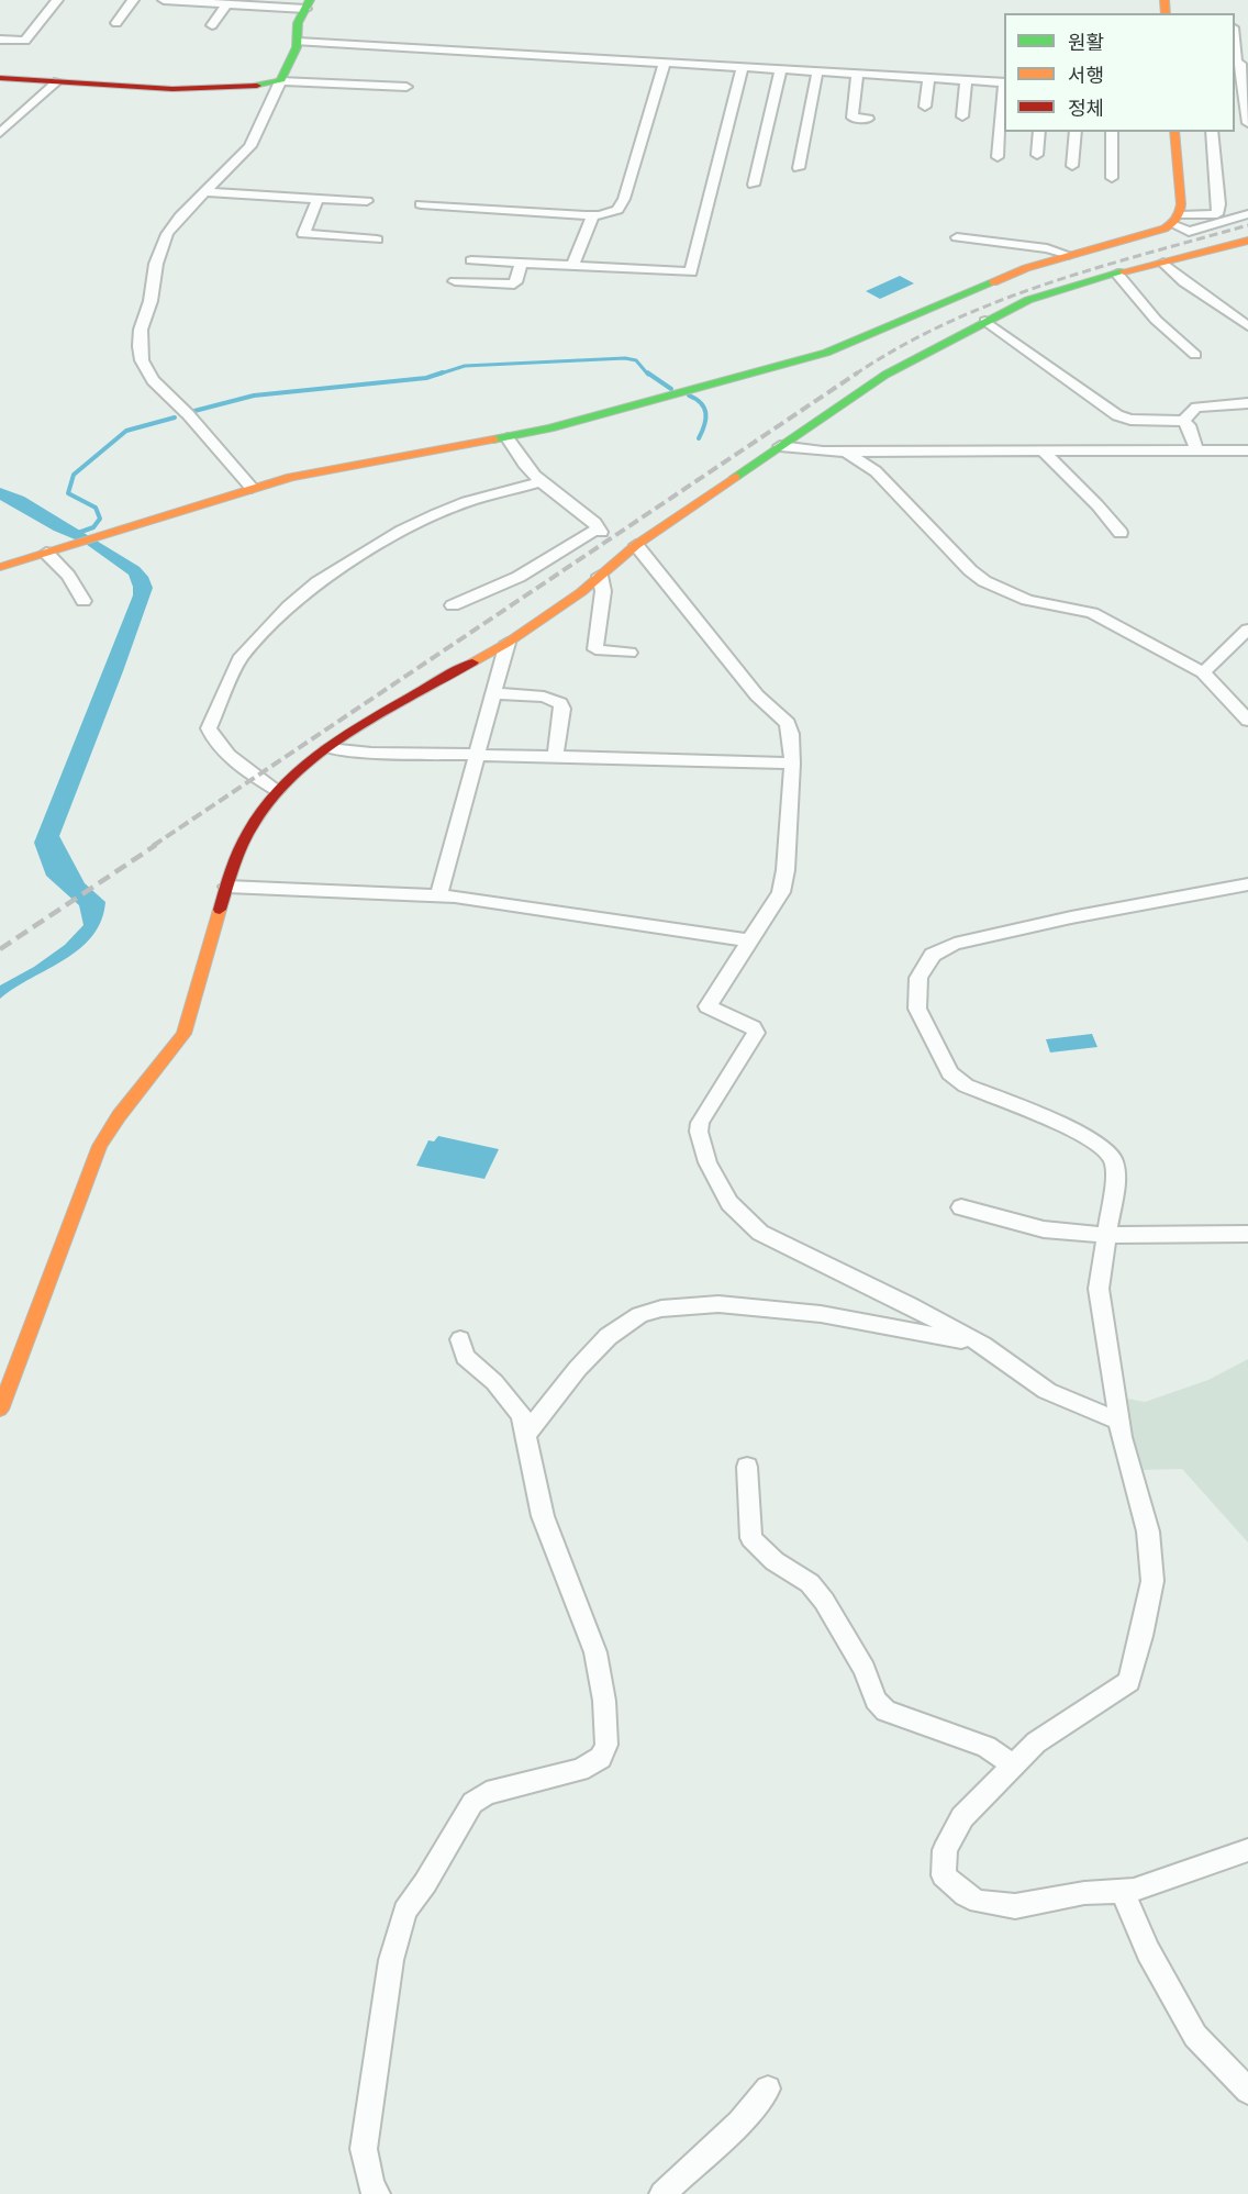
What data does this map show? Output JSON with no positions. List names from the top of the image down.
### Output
{
  "legend": ["원활", "서행", "정체"]
}
